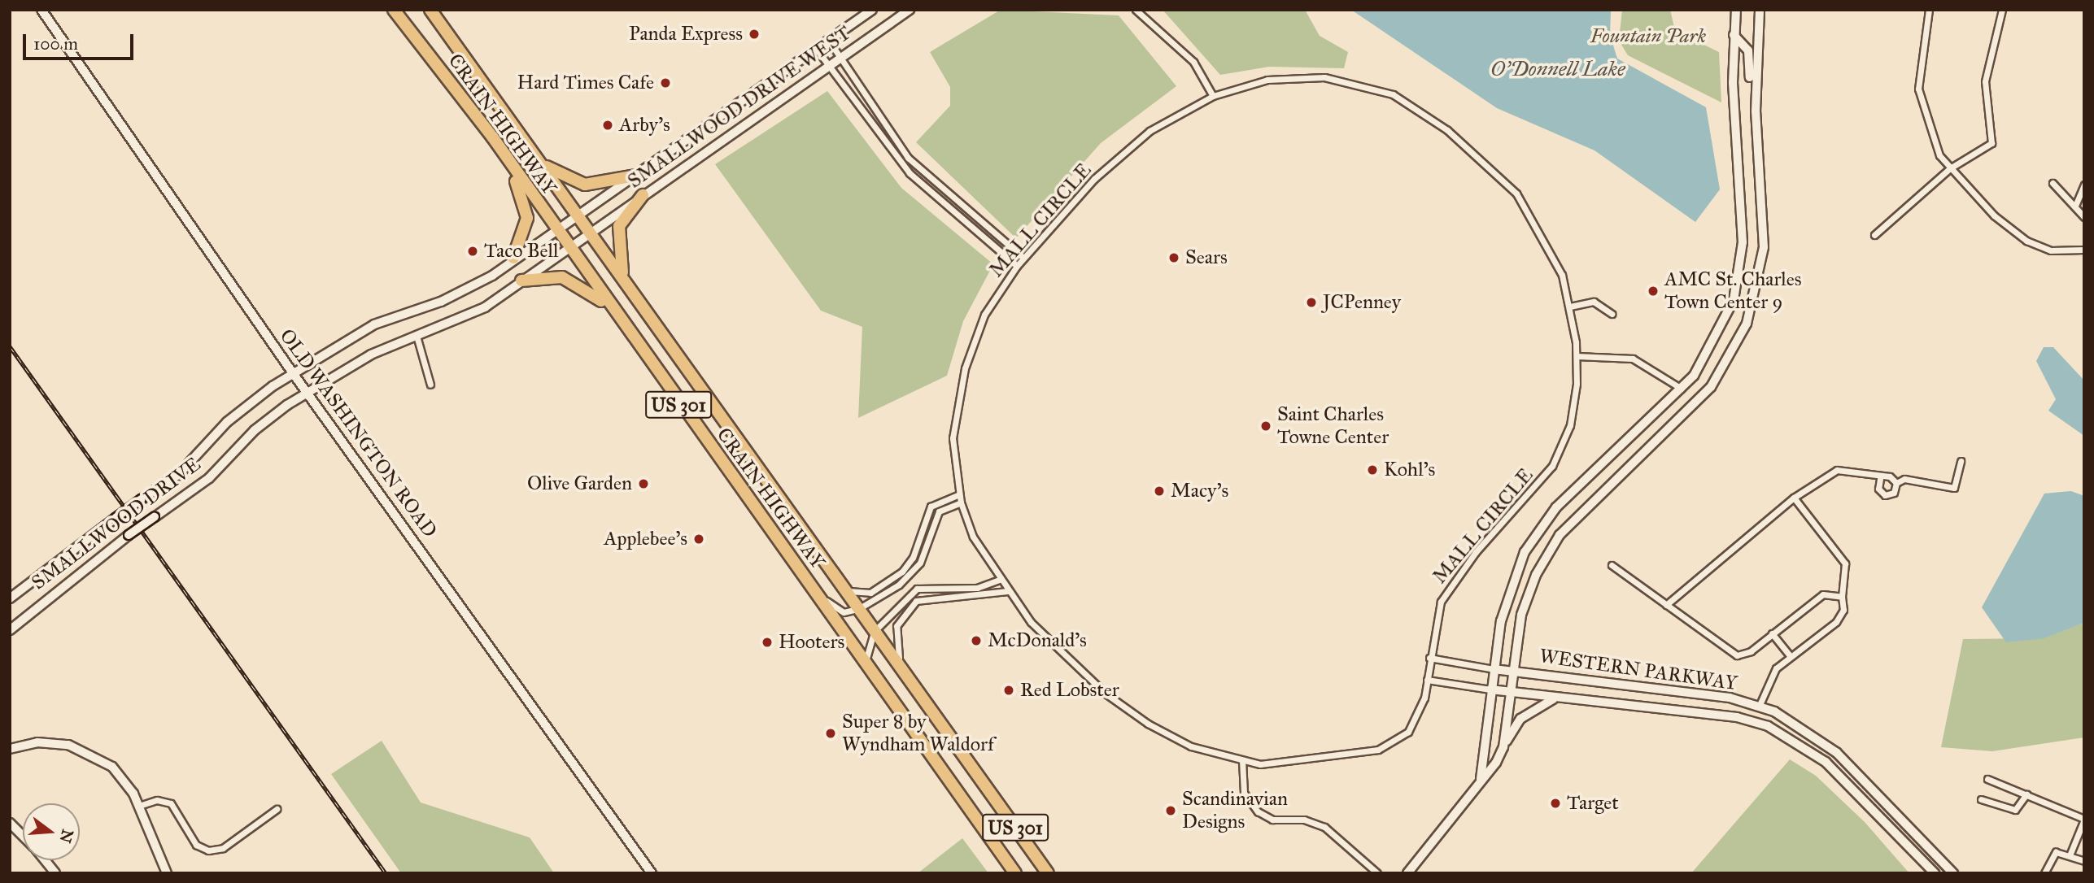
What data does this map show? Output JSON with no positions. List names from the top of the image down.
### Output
{
  "streets": {
    "highway": ["CRAIN HIGHWAY", "US 301"],
    "main road": [
      "SMALLWOOD DRIVE WEST",
      "OLD WASHINGTON ROAD",
      "SMALLWOOD DRIVE",
      "WESTERN PARKWAY"
    ],
    "street": ["MALL CIRCLE"]
  },
  "crossings": [
    ["SMALLWOOD DRIVE WEST", "CRAIN HIGHWAY"],
    ["SMALLWOOD DRIVE WEST", "SMALLWOOD DRIVE"],
    ["CRAIN HIGHWAY", "SMALLWOOD DRIVE"],
    ["OLD WASHINGTON ROAD", "SMALLWOOD DRIVE"]
  ],
  "water": ["O'Donnell Lake"],
  "parks": ["Fountain Park"],
  "places": [
    "Panda Express",
    "Hard Times Cafe",
    "Arby's",
    "Taco Bell",
    "Sears",
    "AMC St. Charles Town Center 9",
    "JCPenney",
    "Saint Charles Towne Center",
    "Kohl's",
    "Olive Garden",
    "Macy's",
    "Applebee's",
    "McDonald's",
    "Hooters",
    "Red Lobster",
    "Super 8 by Wyndham Waldorf",
    "Target",
    "Scandinavian Designs"
  ],
  "scale_bar": "100 m",
  "north": "right"
}
